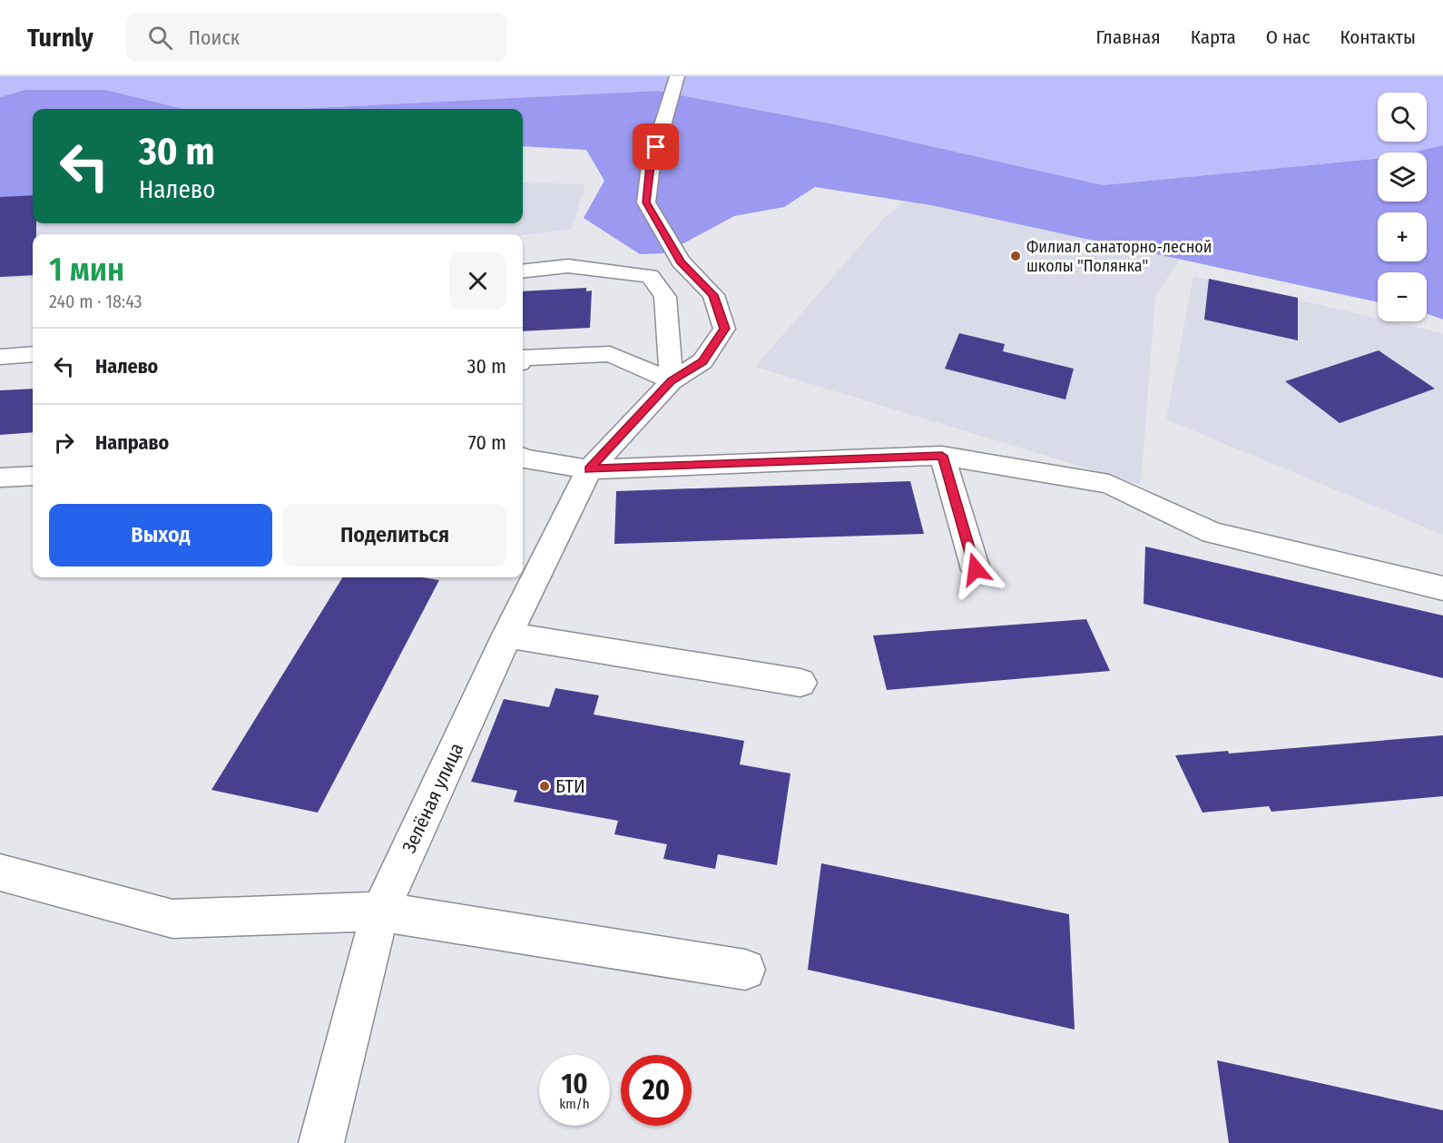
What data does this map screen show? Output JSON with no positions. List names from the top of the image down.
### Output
{
  "streets": {
    "street": ["Зелёная улица"]
  },
  "places": ["Филиал санаторно-лесной школы \"Полянка\"", "БТИ"],
  "page": {
    "header": "Turnly",
    "search": "Поиск",
    "nav": [
      "Главная",
      "Карта",
      "О нас",
      "Контакты"
    ],
    "map_buttons": ["+", "−"],
    "turn": ["30 m", "Налево"],
    "heading": ["1 мин", "240 m · 18:43"],
    "list": [
      {
        "name": "Налево",
        "value": "30 m"
      },
      {
        "name": "Направо",
        "value": "70 m"
      }
    ],
    "buttons": ["Выход", "Поделиться"],
    "speed": "10 km/h",
    "limit": "20"
  }
}
